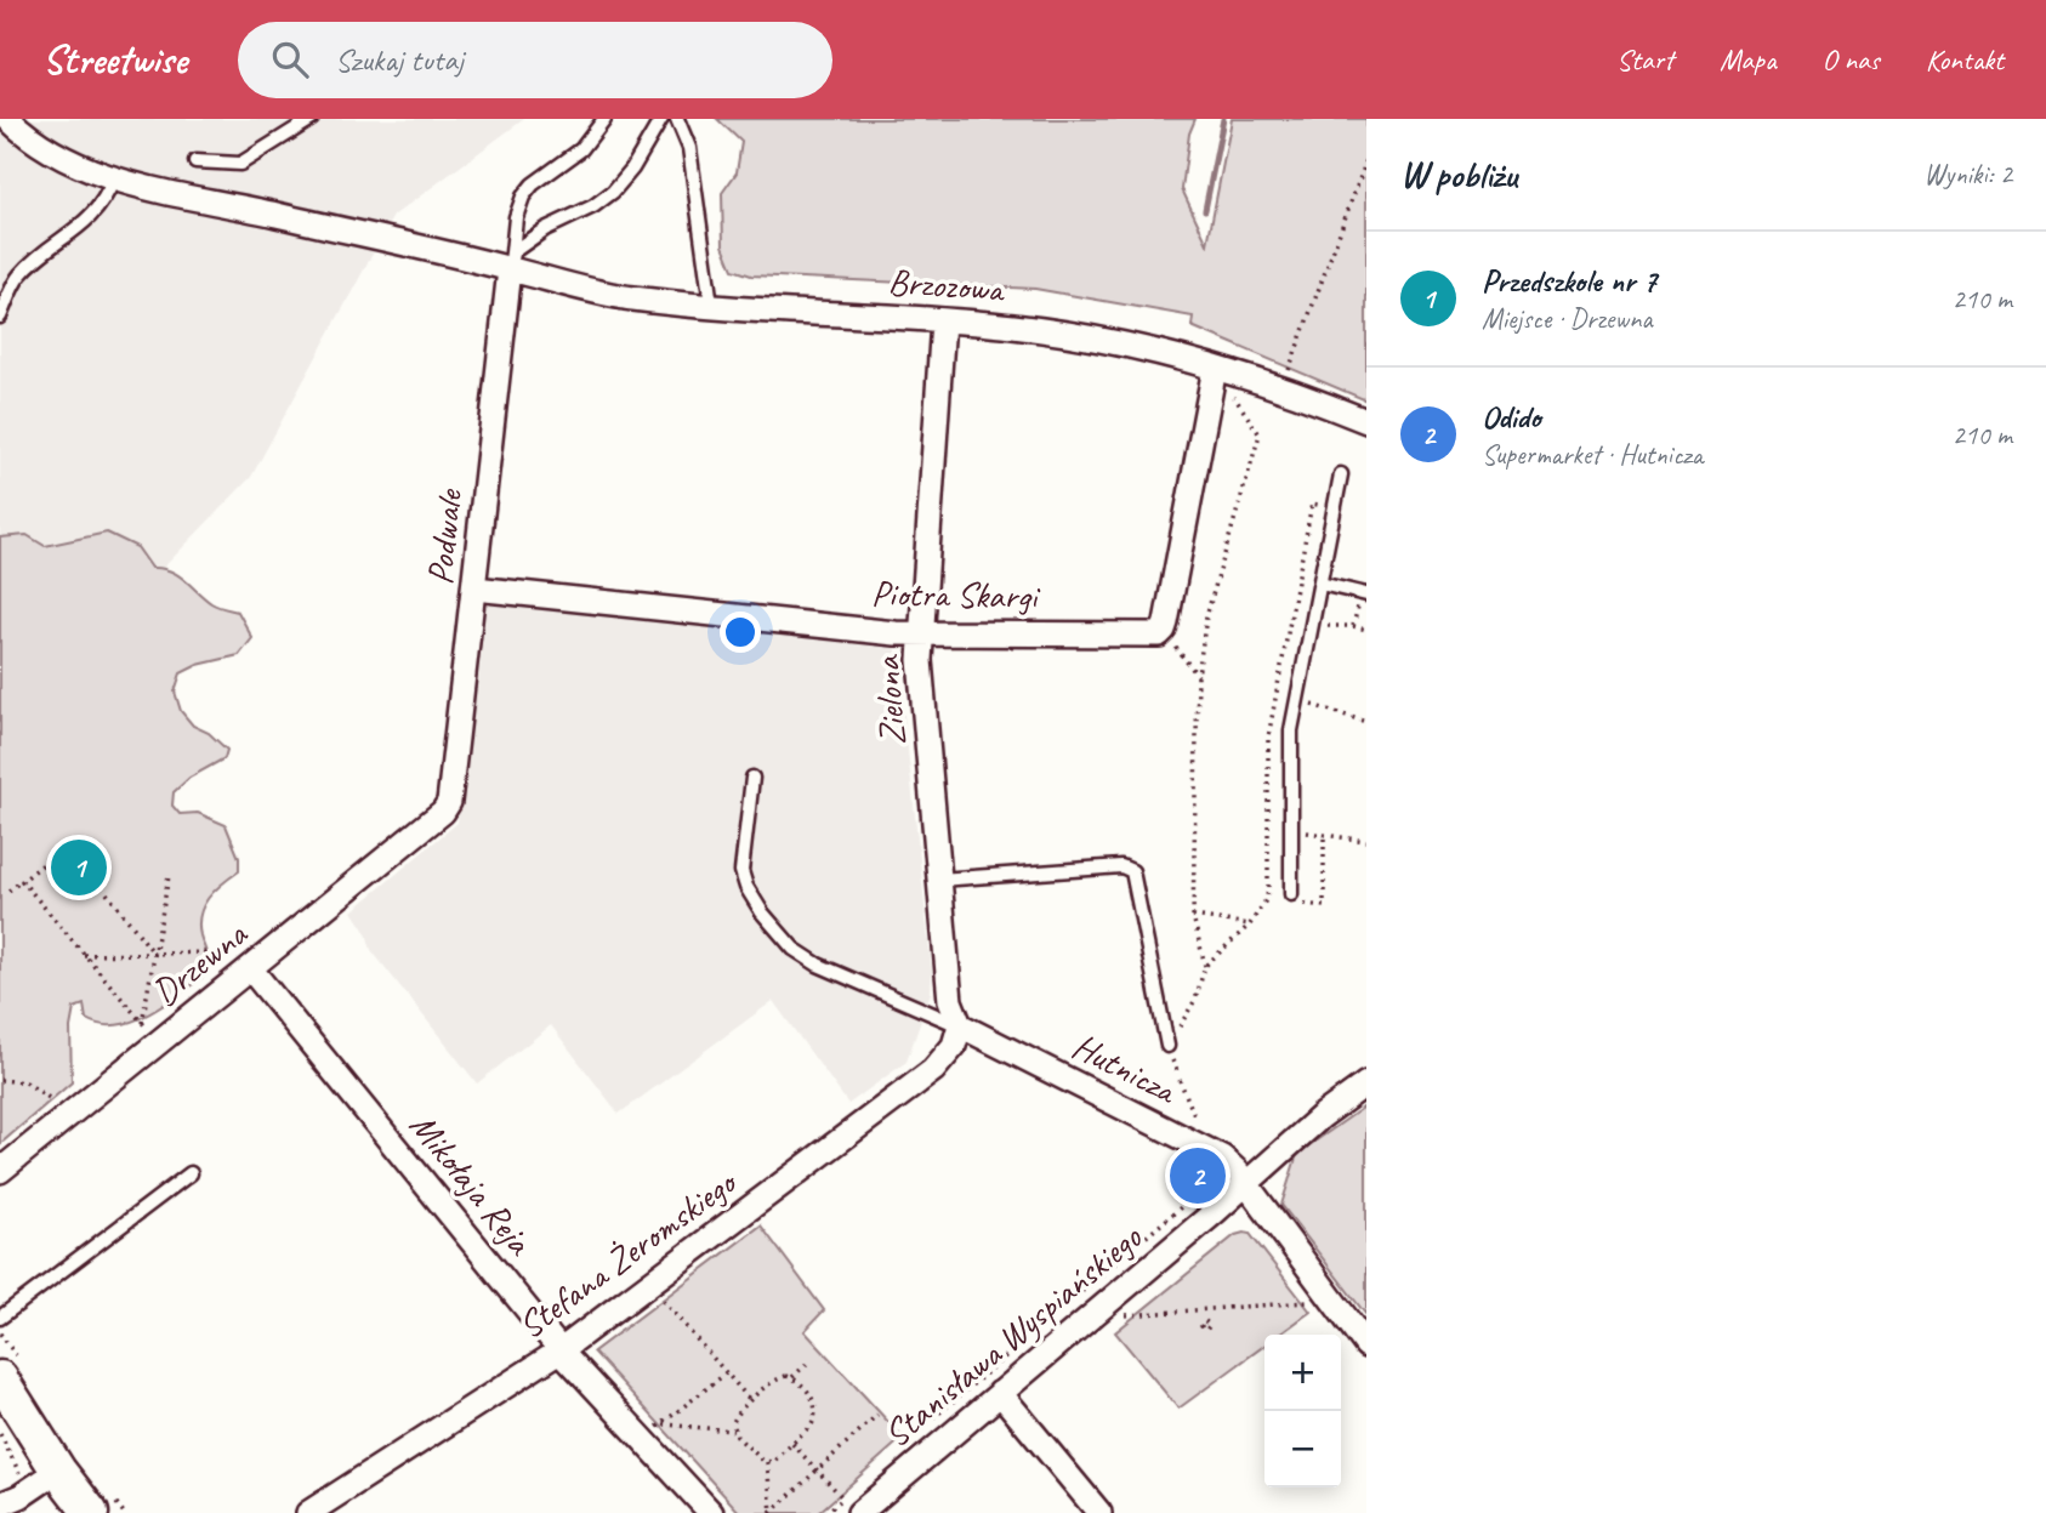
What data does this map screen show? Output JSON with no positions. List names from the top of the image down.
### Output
{
  "streets": {
    "street": [
      "Brzozowa",
      "Podwale",
      "Piotra Skargi",
      "Zielona",
      "Drzewna",
      "Hutnicza",
      "Mikołaja Reja",
      "Stefana Żeromskiego",
      "Stanisława Wyspiańskiego"
    ]
  },
  "crossings": [
    ["Brzozowa", "Podwale"],
    ["Brzozowa", "Piotra Skargi"],
    ["Brzozowa", "Zielona"],
    ["Podwale", "Piotra Skargi"],
    ["Podwale", "Drzewna"],
    ["Piotra Skargi", "Zielona"],
    ["Zielona", "Hutnicza"],
    ["Zielona", "Stefana Żeromskiego"],
    ["Drzewna", "Mikołaja Reja"],
    ["Hutnicza", "Stefana Żeromskiego"],
    ["Hutnicza", "Stanisława Wyspiańskiego"],
    ["Mikołaja Reja", "Stefana Żeromskiego"]
  ],
  "page": {
    "header": "Streetwise",
    "search": "Szukaj tutaj",
    "nav": [
      "Start",
      "Mapa",
      "O nas",
      "Kontakt"
    ],
    "heading": ["W pobliżu", "Wyniki: 2"],
    "list": [
      {
        "mark": "1",
        "name": "Przedszkole nr 7",
        "note": "Miejsce · Drzewna",
        "value": "210 m"
      },
      {
        "mark": "2",
        "name": "Odido",
        "note": "Supermarket · Hutnicza",
        "value": "210 m"
      }
    ],
    "pins": ["1", "2"],
    "map_buttons": ["+", "−"]
  }
}
